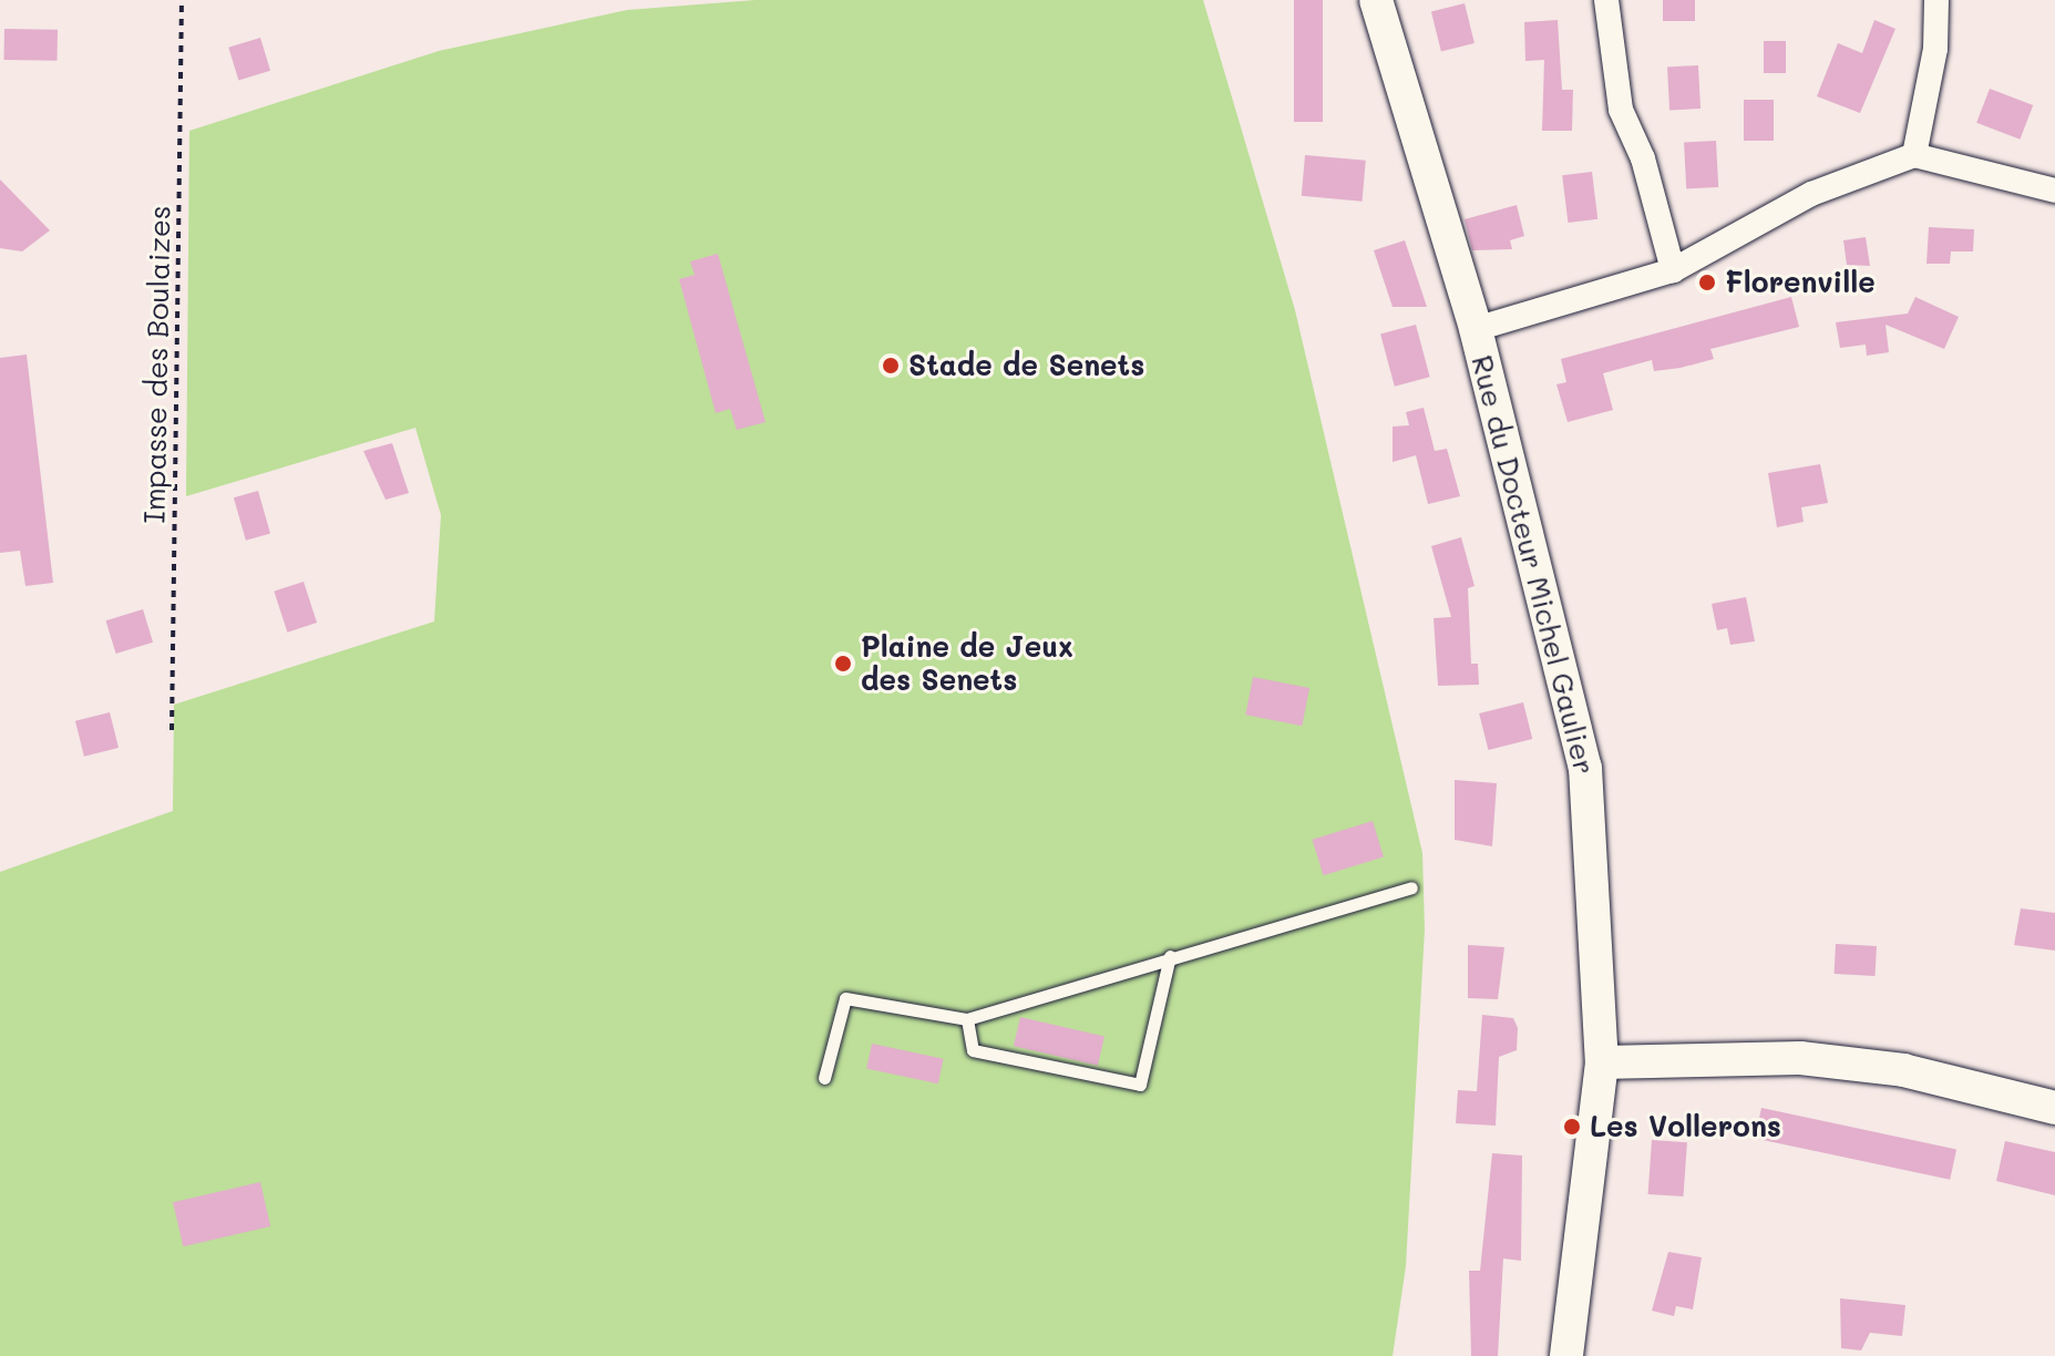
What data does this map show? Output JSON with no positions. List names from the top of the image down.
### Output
{
  "streets": {
    "street": ["Rue du Docteur Michel Gaulier"],
    "path": ["Impasse des Boulaizes"]
  },
  "places": [
    "Florenville",
    "Stade de Senets",
    "Plaine de Jeux des Senets",
    "Les Vollerons"
  ]
}
